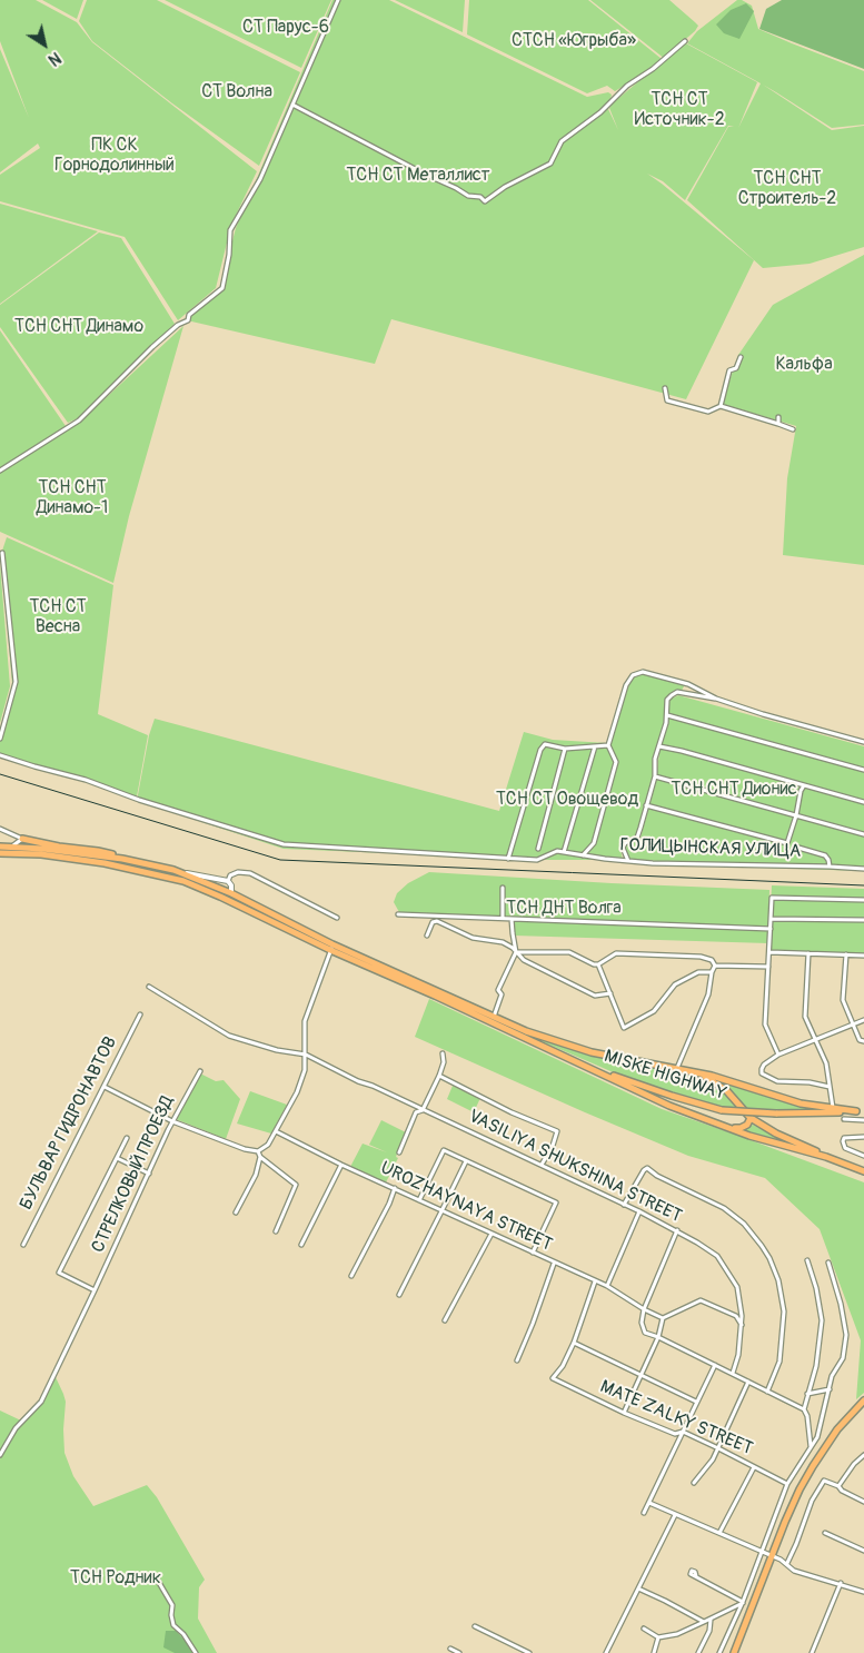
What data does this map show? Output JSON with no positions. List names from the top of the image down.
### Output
{
  "streets": {
    "main road": ["MISKE HIGHWAY"],
    "street": [
      "ГОЛИЦЫНСКАЯ УЛИЦА",
      "БУЛЬВАР ГИДРОНАВТОВ",
      "VASILIYA SHUKSHINA STREET",
      "СТРЕЛКОВЫЙ ПРОЕЗД",
      "UROZHAYNAYA STREET",
      "MATE ZALKY STREET"
    ]
  },
  "parks": [
    "СТ Парус-6",
    "СТСН «Югрыба»",
    "СТ Волна",
    "ТСН СТ Источник-2",
    "ПК СК Горнодолинный",
    "ТСН СТ Металлист",
    "ТСН СНТ Строитель-2",
    "ТСН СНТ Динамо",
    "Кальфа",
    "ТСН СНТ Динамо-1",
    "ТСН СТ Весна",
    "ТСН СНТ Дионис",
    "ТСН СТ Овощевод",
    "ТСН ДНТ Волга",
    "ТСН Родник"
  ],
  "north": "bottom right"
}
